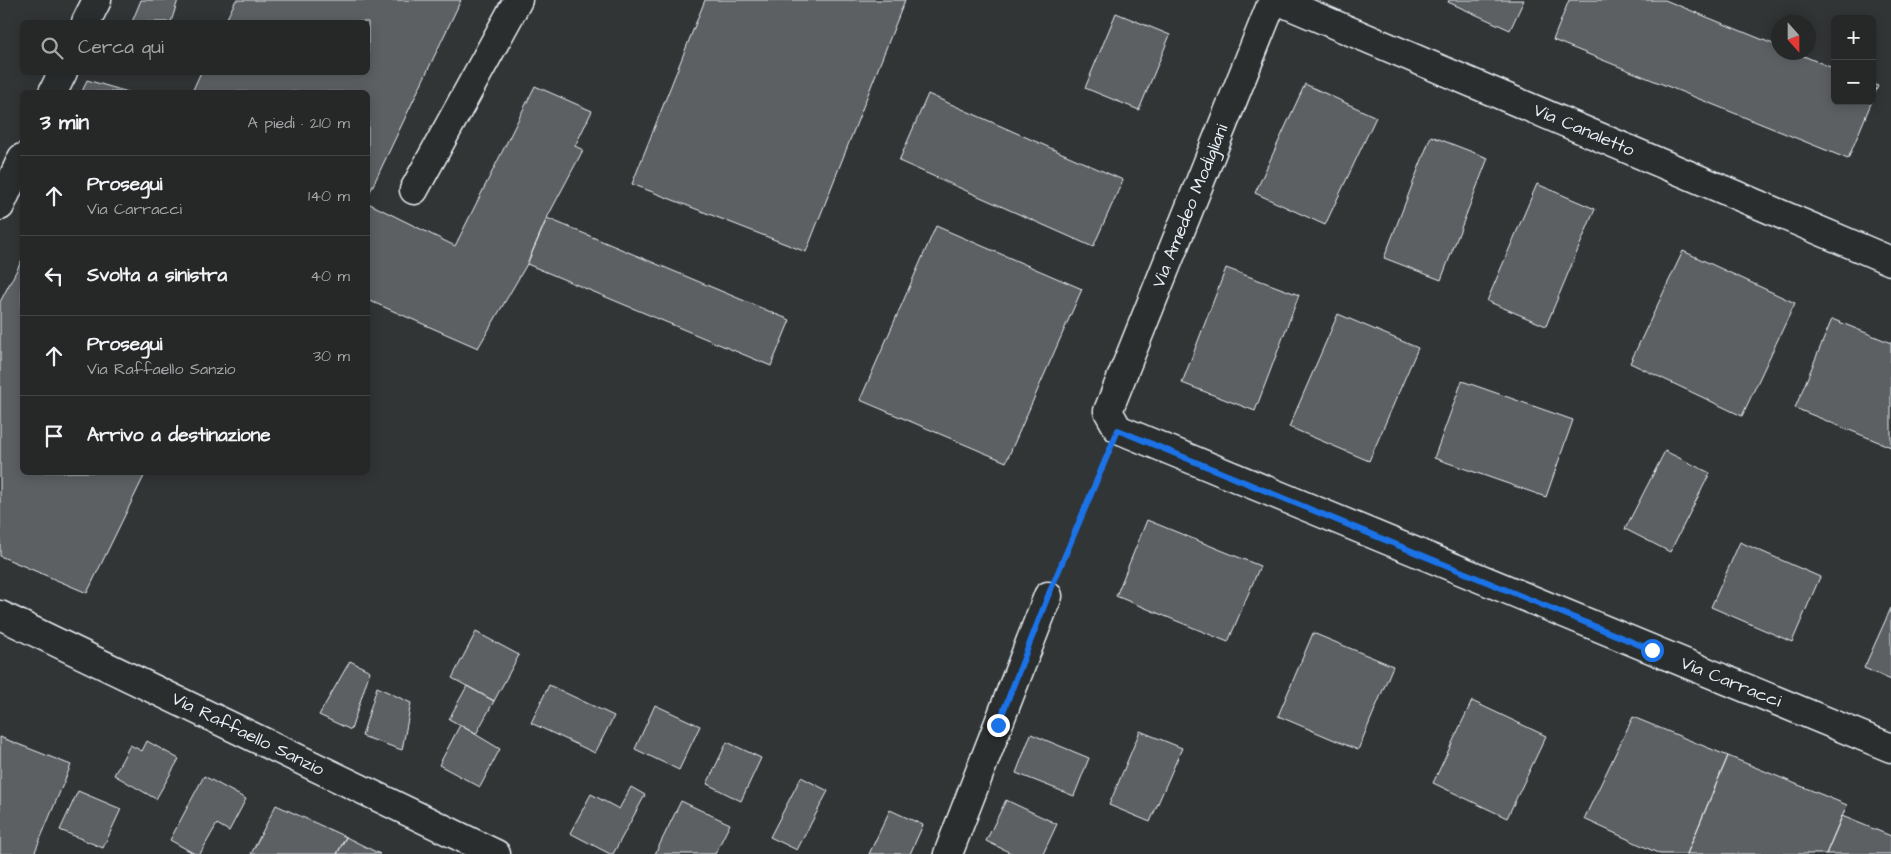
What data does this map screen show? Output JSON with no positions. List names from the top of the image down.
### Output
{
  "streets": {
    "street": [
      "Via Canaletto",
      "Via Amedeo Modigliani",
      "Via Carracci",
      "Via Raffaello Sanzio"
    ]
  },
  "crossings": [
    ["Via Canaletto", "Via Amedeo Modigliani"],
    ["Via Amedeo Modigliani", "Via Carracci"]
  ],
  "north": "bottom",
  "page": {
    "map_buttons": ["+", "−"],
    "search": "Cerca qui",
    "heading": ["3 min", "A piedi · 210 m"],
    "list": [
      ["Prosegui", "Via Carracci", "140 m"],
      ["Svolta a sinistra", "40 m"],
      ["Prosegui", "Via Raffaello Sanzio", "30 m"],
      "Arrivo a destinazione"
    ]
  }
}
